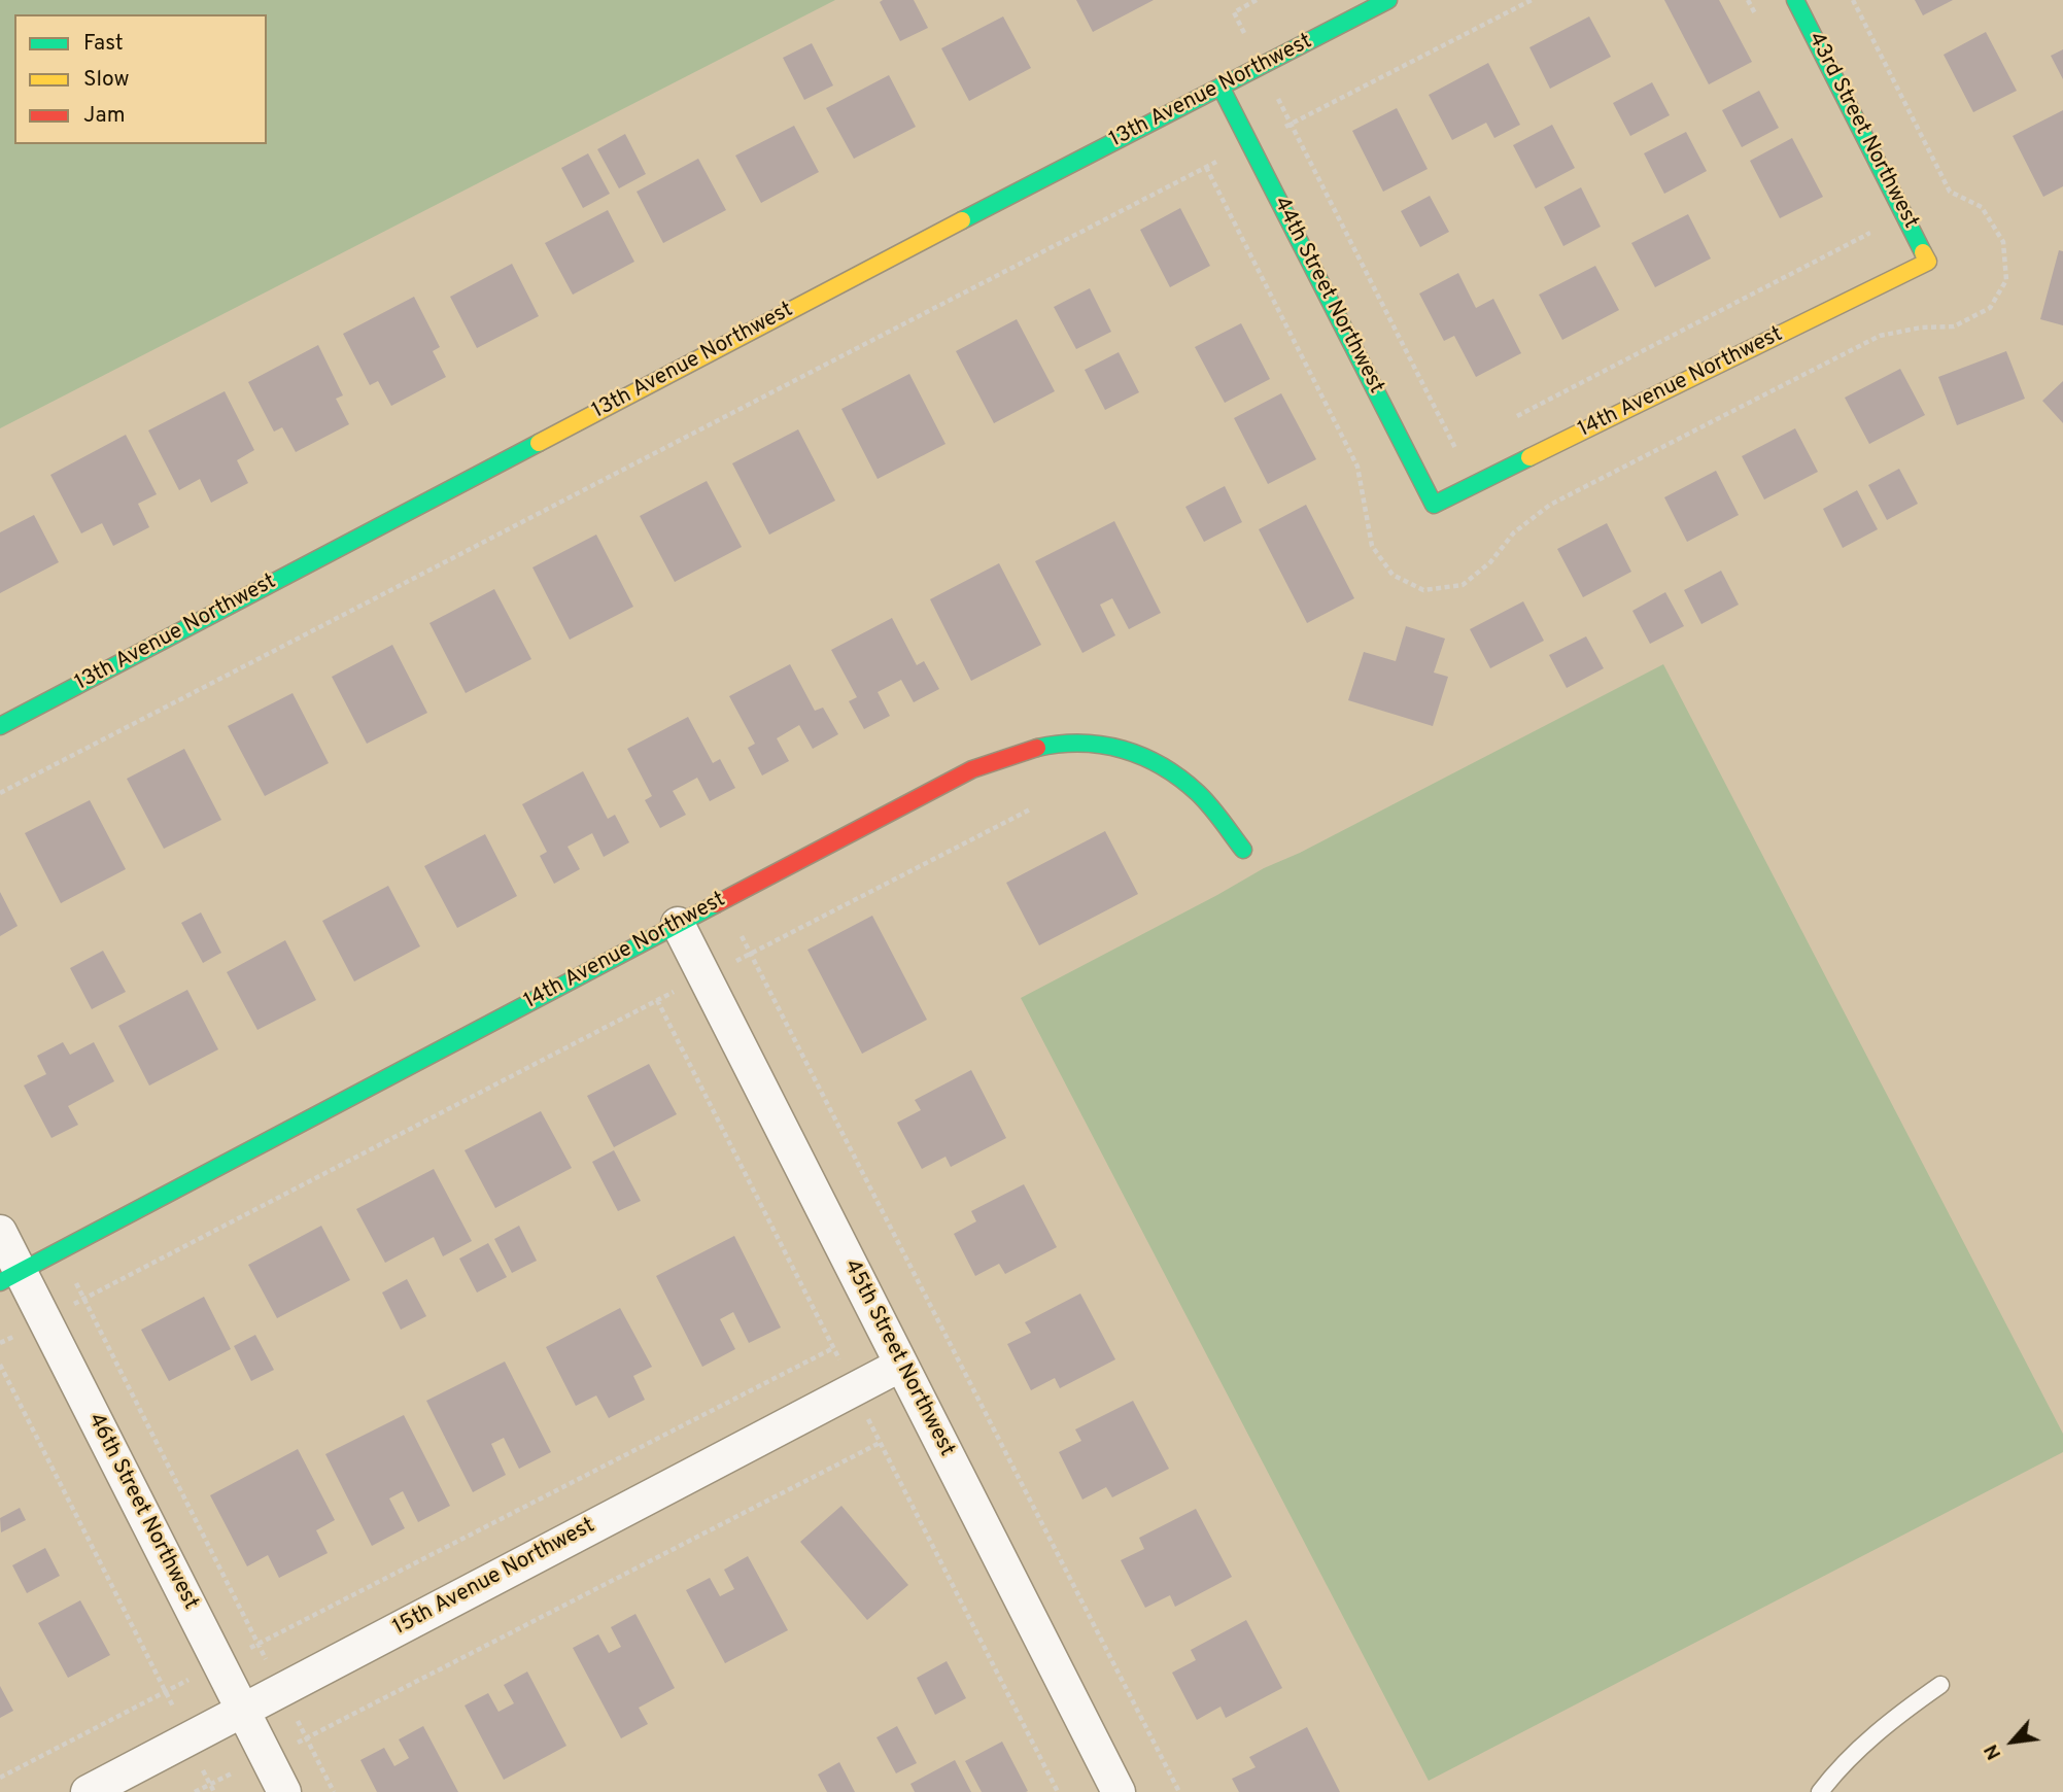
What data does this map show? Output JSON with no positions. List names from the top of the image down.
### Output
{
  "streets": {
    "street": [
      "13th Avenue Northwest",
      "43rd Street Northwest",
      "44th Street Northwest",
      "14th Avenue Northwest",
      "45th Street Northwest",
      "46th Street Northwest",
      "15th Avenue Northwest"
    ]
  },
  "crossings": [
    ["13th Avenue Northwest", "44th Street Northwest"],
    ["43rd Street Northwest", "14th Avenue Northwest"],
    ["44th Street Northwest", "14th Avenue Northwest"],
    ["14th Avenue Northwest", "45th Street Northwest"],
    ["14th Avenue Northwest", "46th Street Northwest"],
    ["45th Street Northwest", "15th Avenue Northwest"],
    ["46th Street Northwest", "15th Avenue Northwest"]
  ],
  "legend": ["Fast", "Slow", "Jam"],
  "north": "bottom left"
}
